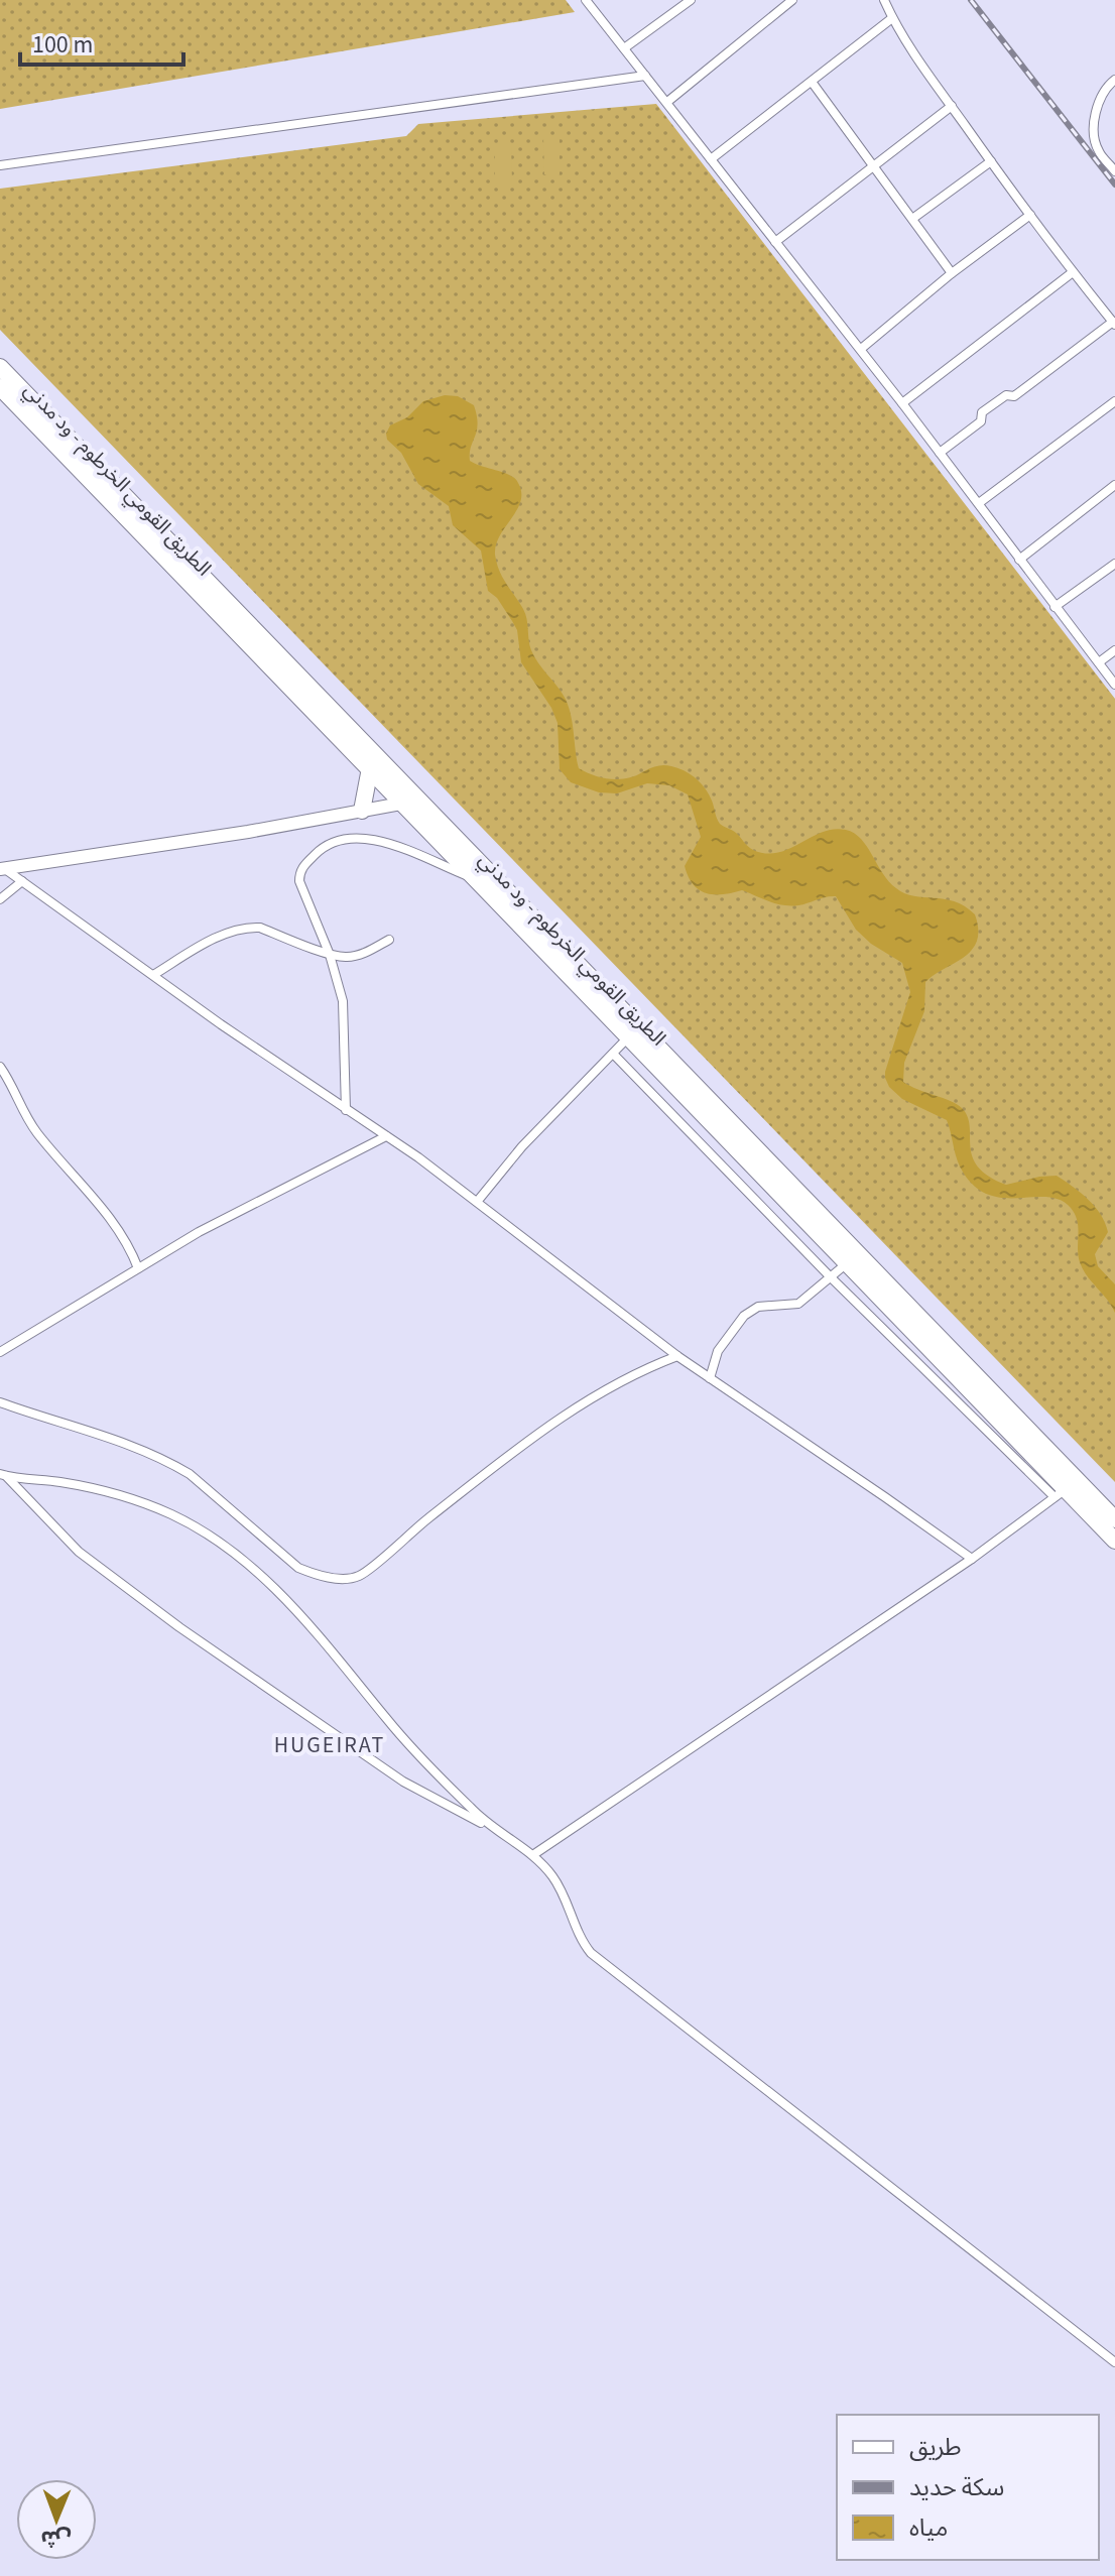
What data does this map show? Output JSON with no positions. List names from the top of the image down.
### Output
{
  "streets": {
    "highway": ["الطريق القومي الخرطوم - ود مدني"]
  },
  "districts": ["HUGEIRAT"],
  "legend": ["طريق", "سكة حديد", "مياه"],
  "scale_bar": "100 m",
  "north": "bottom"
}
